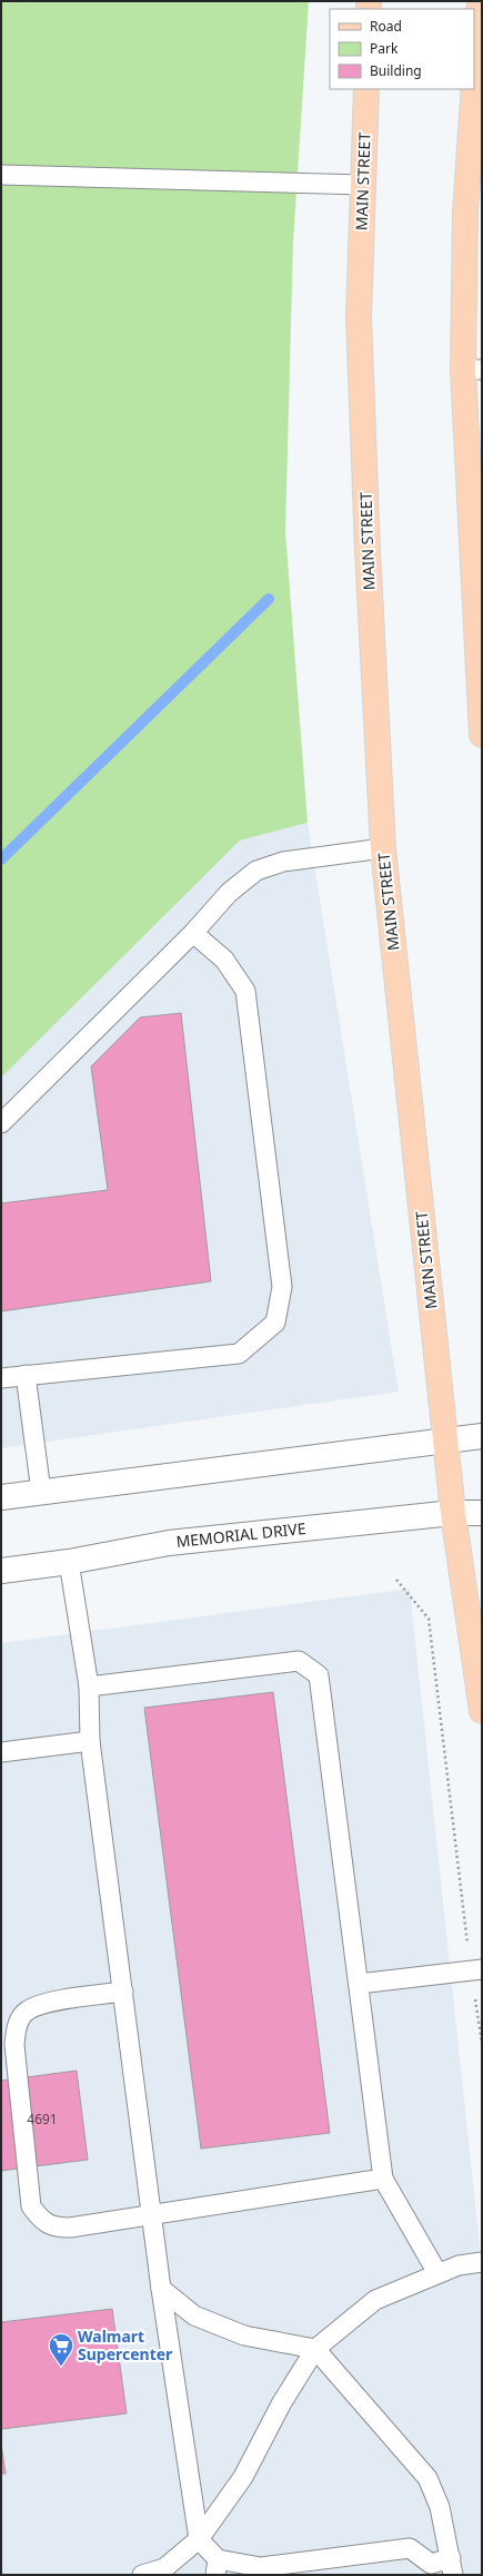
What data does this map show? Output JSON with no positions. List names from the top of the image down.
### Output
{
  "streets": {
    "main road": ["MAIN STREET"],
    "street": ["MEMORIAL DRIVE"]
  },
  "crossings": [
    ["MAIN STREET", "MEMORIAL DRIVE"]
  ],
  "places": {
    "supermarket": ["Walmart Supercenter"]
  },
  "house_numbers": ["4691"],
  "legend": ["Road", "Park", "Building"]
}
